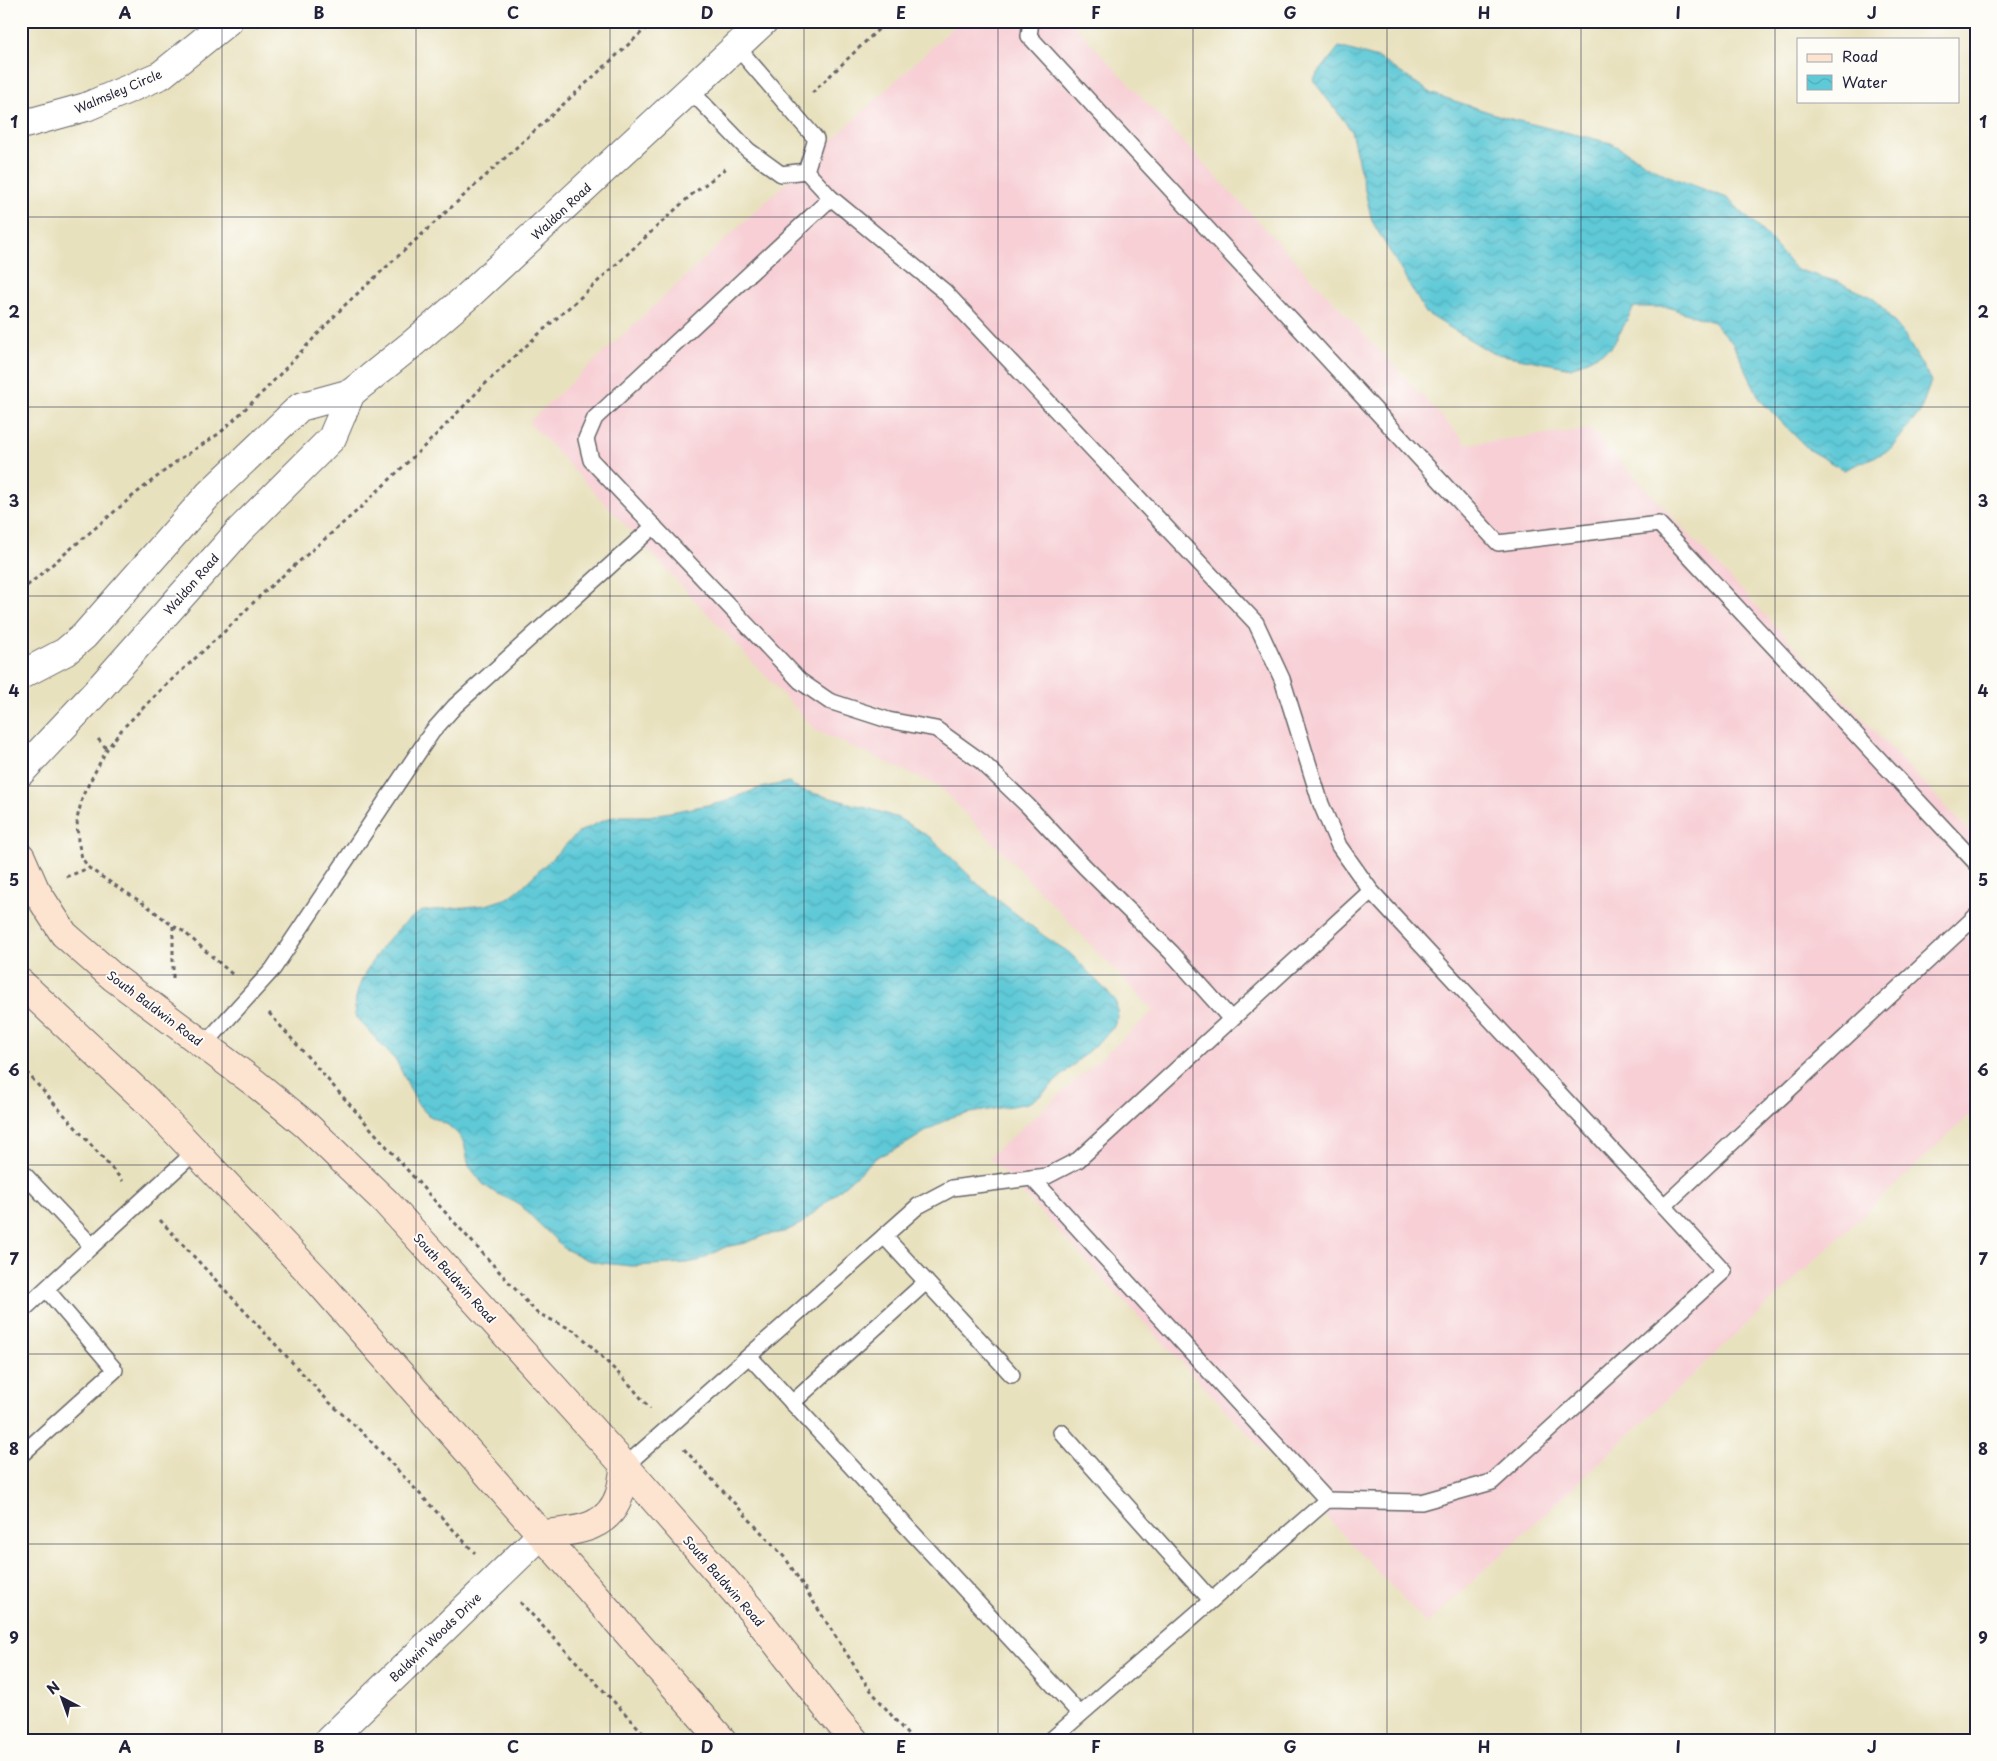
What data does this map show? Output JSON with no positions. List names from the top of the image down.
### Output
{
  "streets": {
    "main road": ["South Baldwin Road"],
    "street": ["Walmsley Circle", "Waldon Road", "Baldwin Woods Drive"]
  },
  "legend": ["Road", "Water"],
  "north": "top left",
  "grid": {
    "columns": [
      "A",
      "B",
      "C",
      "D",
      "E",
      "F",
      "G",
      "H",
      "I",
      "J"
    ],
    "rows": [
      "1",
      "2",
      "3",
      "4",
      "5",
      "6",
      "7",
      "8",
      "9"
    ]
  }
}
